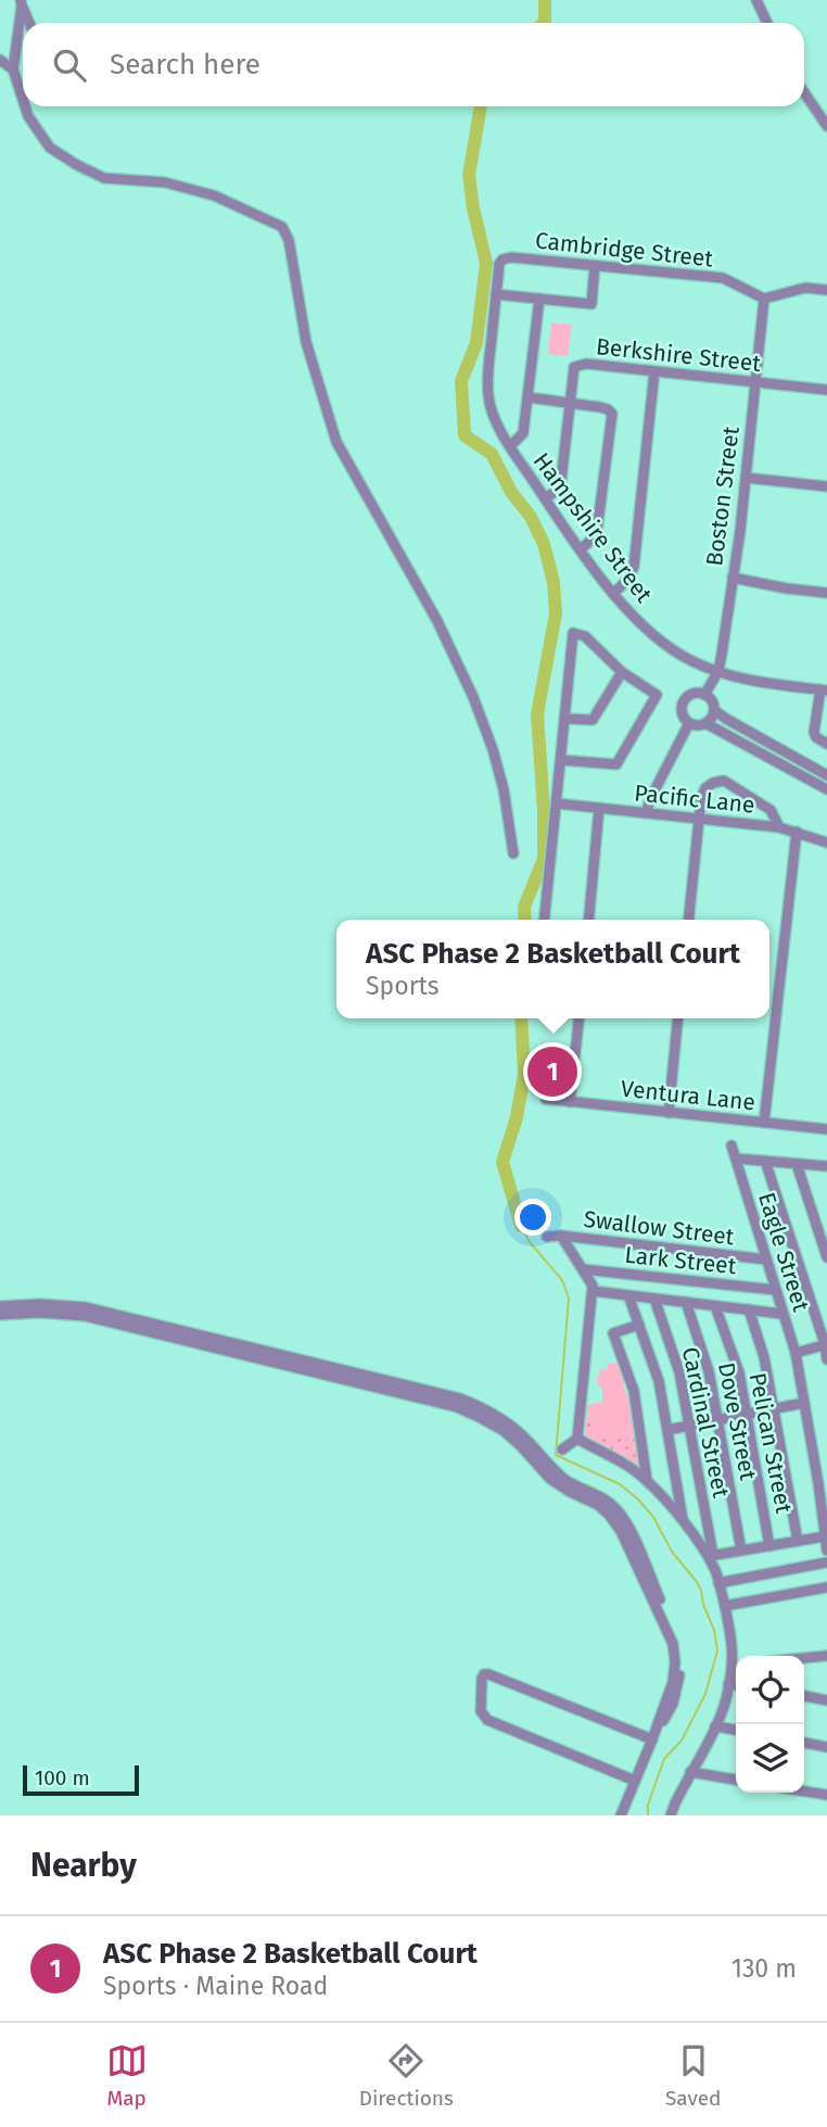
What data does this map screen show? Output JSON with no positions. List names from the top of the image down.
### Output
{
  "streets": {
    "street": [
      "Cambridge Street",
      "Berkshire Street",
      "Boston Street",
      "Hampshire Street",
      "Pacific Lane",
      "Ventura Lane",
      "Swallow Street",
      "Eagle Street",
      "Lark Street",
      "Dove Street",
      "Cardinal Street",
      "Pelican Street"
    ]
  },
  "crossings": [
    ["Cambridge Street", "Boston Street"],
    ["Cambridge Street", "Hampshire Street"],
    ["Berkshire Street", "Boston Street"],
    ["Berkshire Street", "Hampshire Street"],
    ["Boston Street", "Hampshire Street"],
    ["Swallow Street", "Eagle Street"],
    ["Eagle Street", "Lark Street"]
  ],
  "scale_bar": "100 m",
  "page": {
    "search": "Search here",
    "popup": ["ASC Phase 2 Basketball Court", "Sports"],
    "pins": "1",
    "scale": "100 m",
    "heading": "Nearby",
    "list": [
      {
        "mark": "1",
        "name": "ASC Phase 2 Basketball Court",
        "note": "Sports · Maine Road",
        "value": "130 m"
      }
    ],
    "nav": ["Map", "Directions", "Saved"]
  }
}
